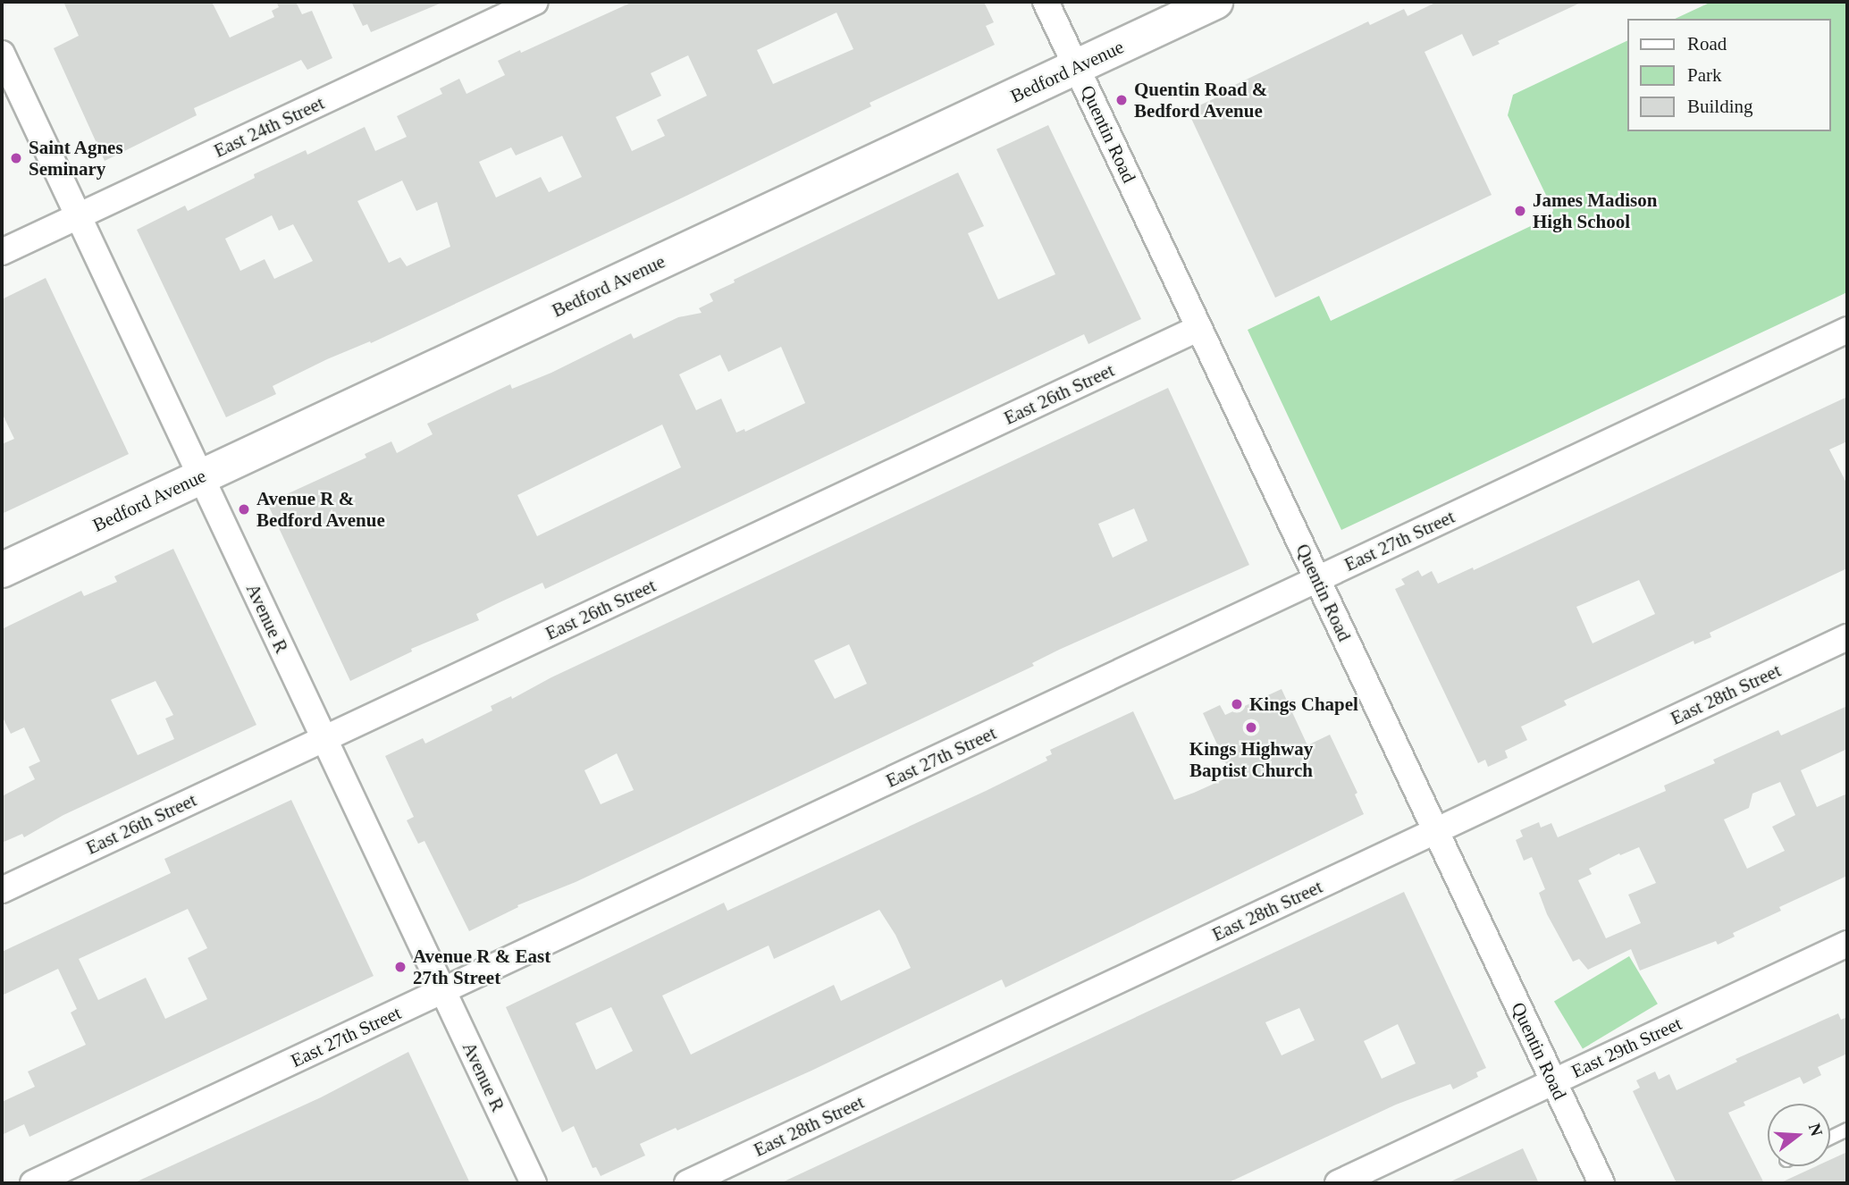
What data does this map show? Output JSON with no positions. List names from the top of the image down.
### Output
{
  "streets": {
    "main road": ["Bedford Avenue"],
    "street": [
      "East 24th Street",
      "Quentin Road",
      "East 26th Street",
      "East 27th Street",
      "Avenue R",
      "East 28th Street",
      "East 29th Street"
    ]
  },
  "crossings": [
    ["Bedford Avenue", "Quentin Road"],
    ["Bedford Avenue", "Avenue R"],
    ["East 24th Street", "Avenue R"],
    ["Quentin Road", "East 26th Street"],
    ["Quentin Road", "East 27th Street"],
    ["Quentin Road", "East 28th Street"],
    ["Quentin Road", "East 29th Street"],
    ["East 26th Street", "Avenue R"],
    ["East 27th Street", "Avenue R"]
  ],
  "places": [
    "Quentin Road & Bedford Avenue",
    "Saint Agnes Seminary",
    "James Madison High School",
    "Avenue R & Bedford Avenue",
    "Kings Chapel",
    "Kings Highway Baptist Church",
    "Avenue R & East 27th Street"
  ],
  "legend": ["Road", "Park", "Building"],
  "north": "right"
}
